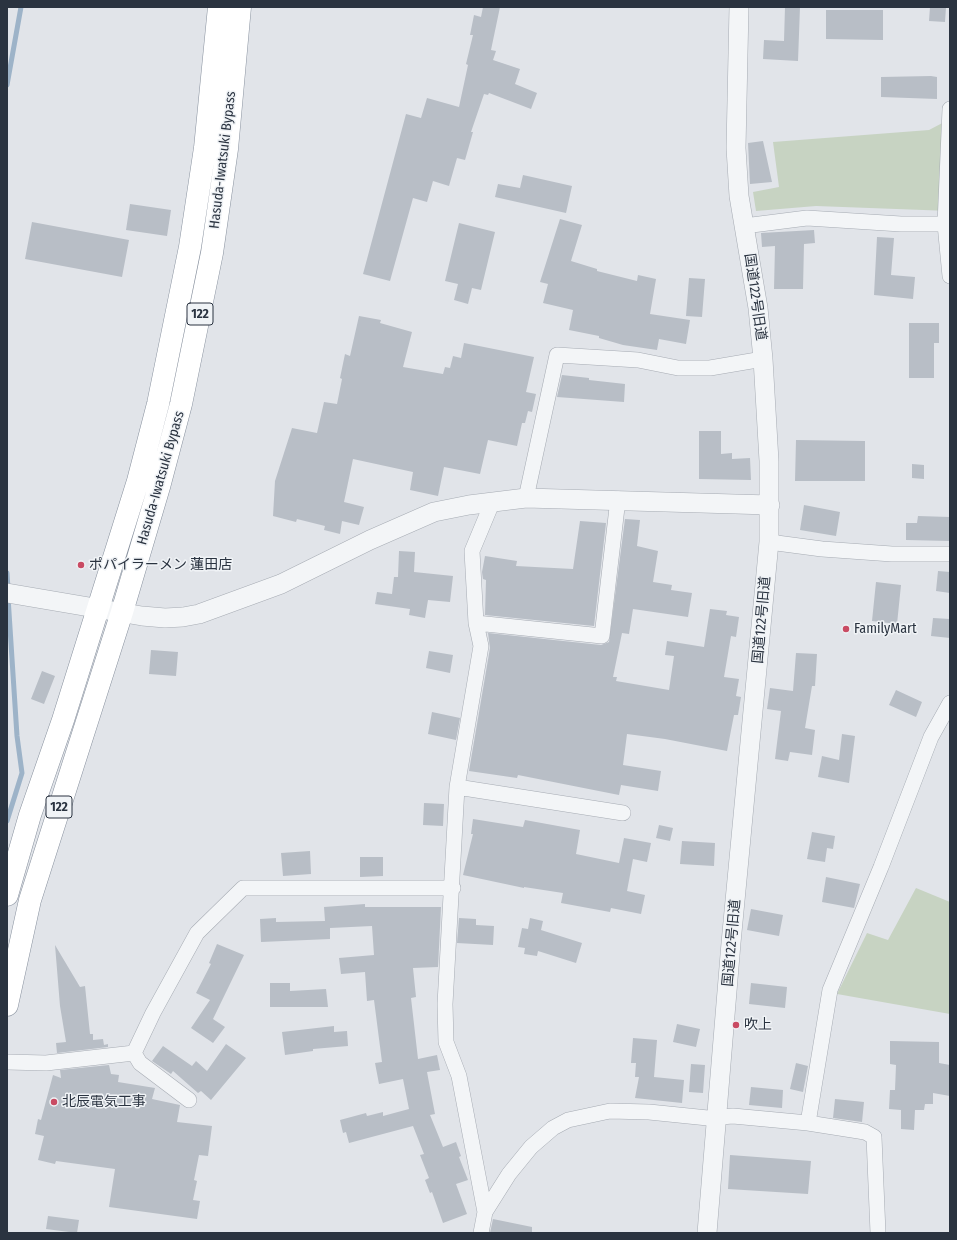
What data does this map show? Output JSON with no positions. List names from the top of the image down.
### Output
{
  "streets": {
    "highway": ["Hasuda-Iwatsuki Bypass", "122"],
    "street": ["国道122号旧道"]
  },
  "places": [
    "ポパイラーメン 蓮田店",
    "FamilyMart",
    "吹上",
    "北辰電気工事"
  ]
}
